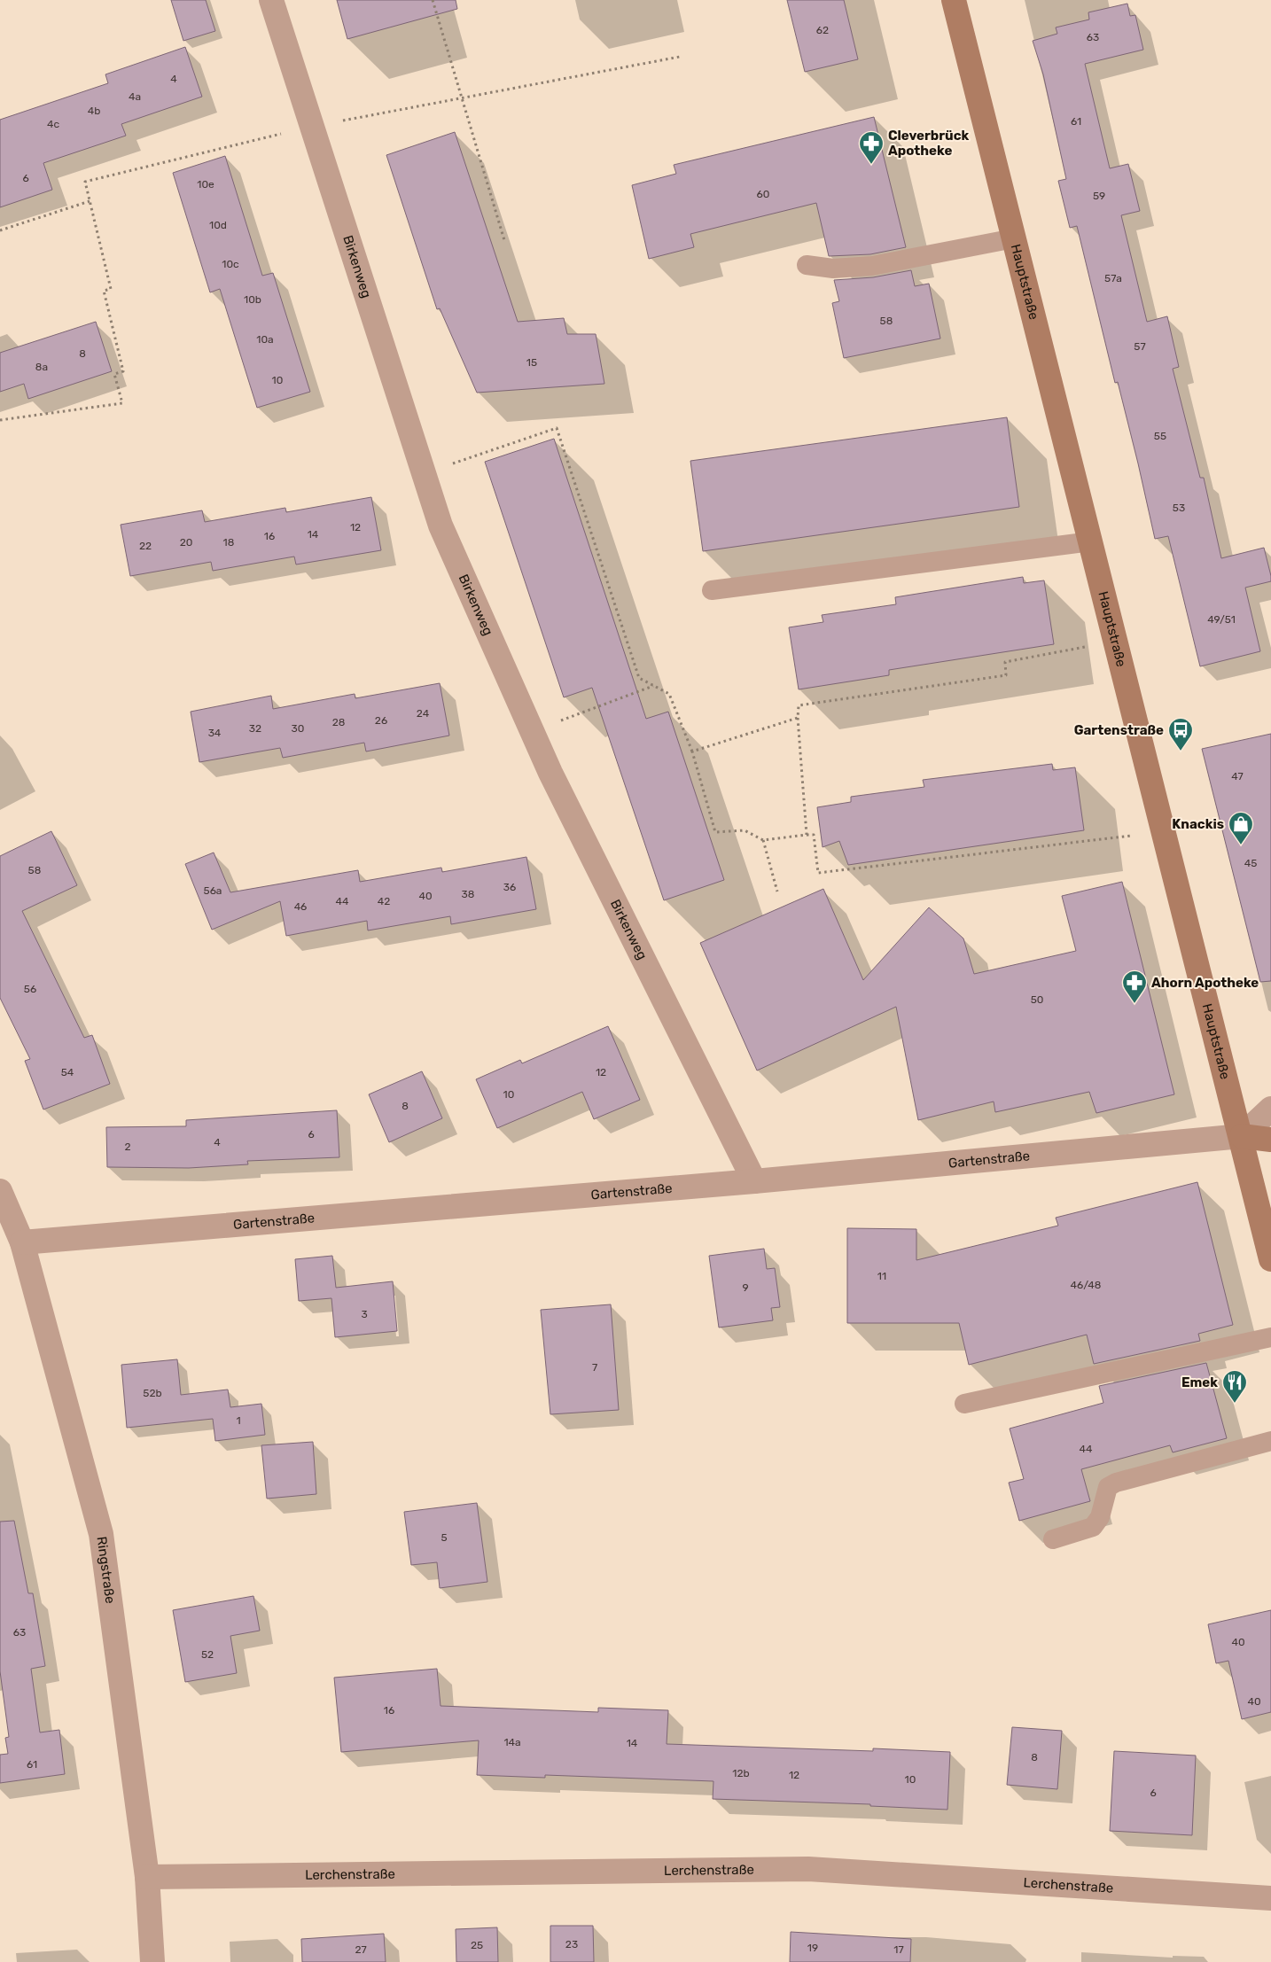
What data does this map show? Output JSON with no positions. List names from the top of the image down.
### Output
{
  "streets": {
    "main road": ["Hauptstraße"],
    "street": [
      "Birkenweg",
      "Gartenstraße",
      "Ringstraße",
      "Lerchenstraße"
    ]
  },
  "crossings": [
    ["Birkenweg", "Gartenstraße"],
    ["Hauptstraße", "Gartenstraße"],
    ["Gartenstraße", "Ringstraße"],
    ["Ringstraße", "Lerchenstraße"]
  ],
  "places": {
    "pharmacy": ["Cleverbrück Apotheke", "Ahorn Apotheke"],
    "bus stop": ["Gartenstraße"],
    "shop": ["Knackis"],
    "restaurant": ["Emek"]
  },
  "house_numbers": [
    "62",
    "63",
    "4",
    "4a",
    "4b",
    "61",
    "4c",
    "6",
    "10e",
    "60",
    "59",
    "10d",
    "10c",
    "57a",
    "10b",
    "58",
    "10a",
    "57",
    "8",
    "15",
    "8a",
    "10",
    "55",
    "53",
    "12",
    "14",
    "16",
    "20",
    "18",
    "22",
    "49/51",
    "24",
    "26",
    "28",
    "32",
    "30",
    "34",
    "47",
    "45",
    "58",
    "36",
    "56a",
    "38",
    "40",
    "44",
    "42",
    "46",
    "56",
    "50",
    "54",
    "12",
    "10",
    "8",
    "6",
    "4",
    "2",
    "11",
    "46/48",
    "9",
    "3",
    "7",
    "52b",
    "1",
    "44",
    "5",
    "63",
    "40",
    "52",
    "40",
    "16",
    "14a",
    "14",
    "8",
    "61",
    "12b",
    "12",
    "10",
    "6",
    "23",
    "25",
    "19",
    "27",
    "17"
  ]
}
